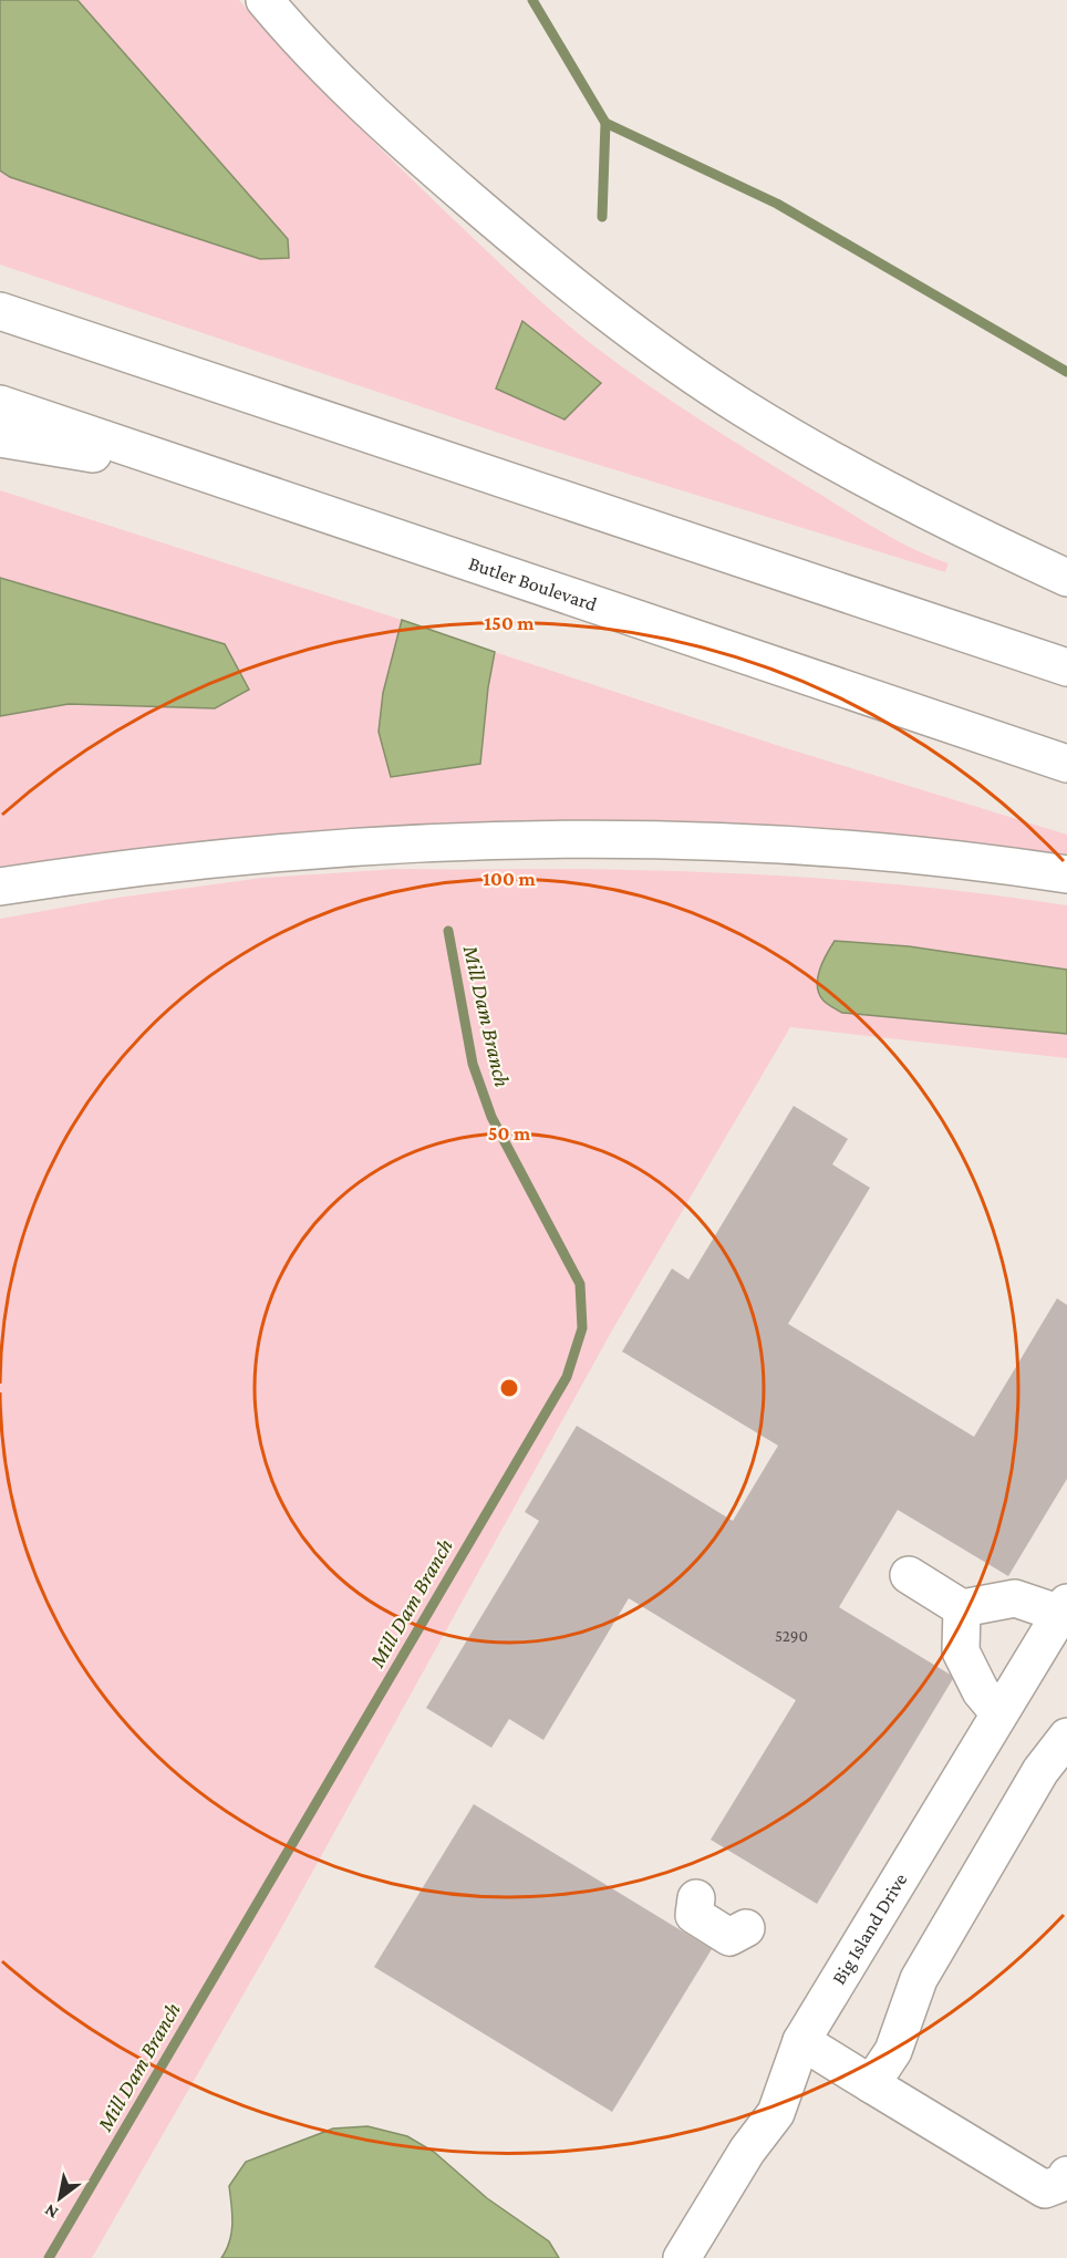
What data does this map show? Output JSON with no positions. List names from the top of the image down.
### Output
{
  "streets": {
    "main road": ["Butler Boulevard", "Big Island Drive"]
  },
  "water": ["Mill Dam Branch"],
  "house_numbers": ["5290"],
  "north": "bottom left",
  "rings": ["150 m", "100 m", "50 m"]
}
